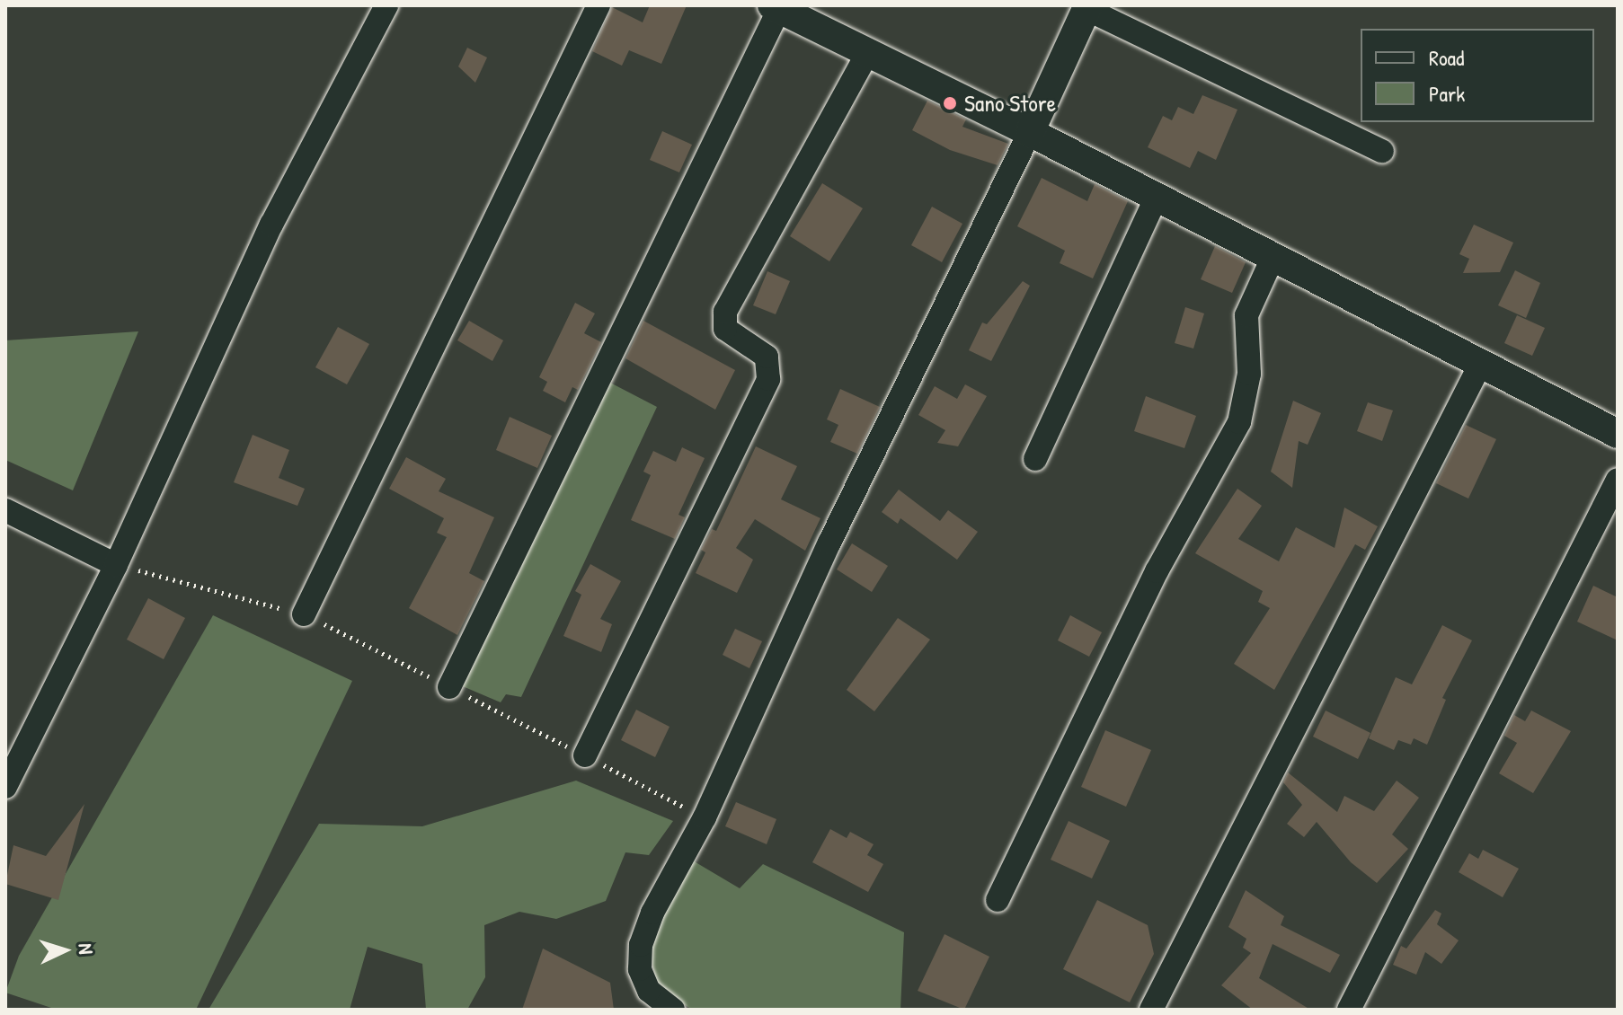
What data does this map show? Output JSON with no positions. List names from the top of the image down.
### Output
{
  "places": ["Sano Store"],
  "legend": ["Road", "Park"],
  "north": "right"
}
